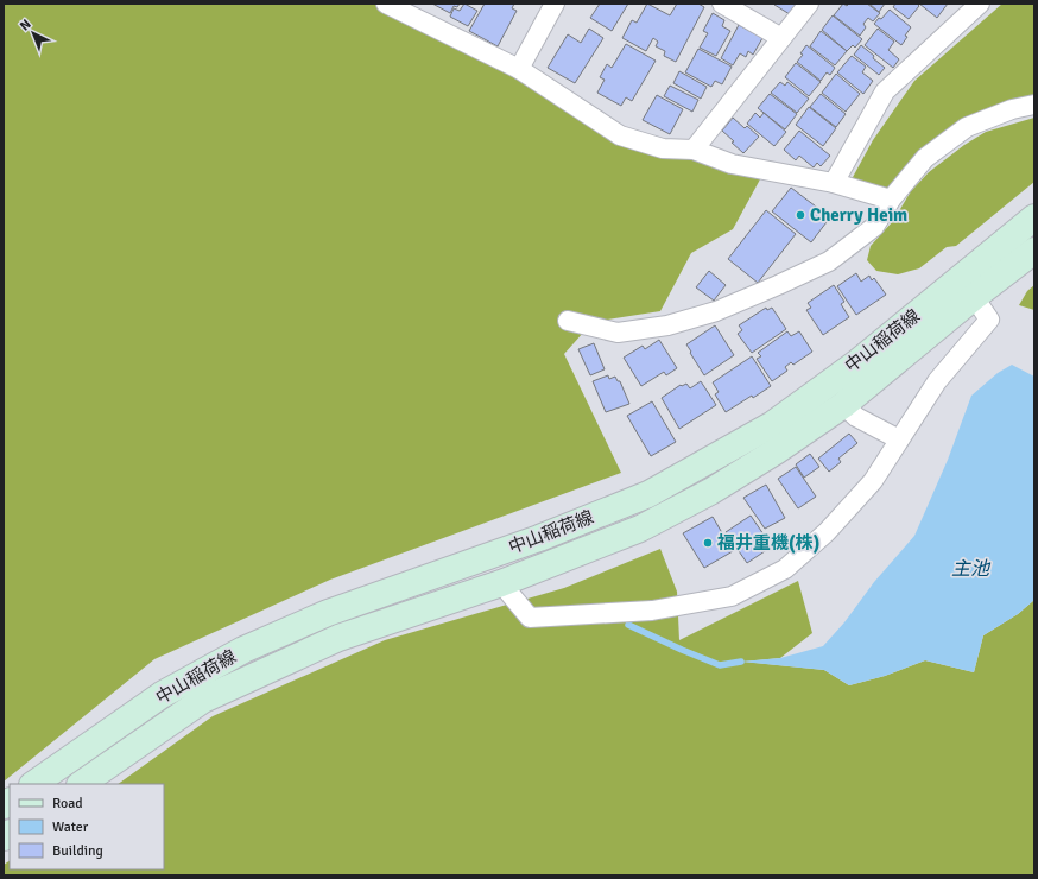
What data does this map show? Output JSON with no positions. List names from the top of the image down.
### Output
{
  "streets": {
    "main road": ["中山稲荷線"]
  },
  "water": ["主池"],
  "places": ["Cherry Heim", "福井重機(株)"],
  "legend": ["Road", "Water", "Building"],
  "north": "top left"
}
